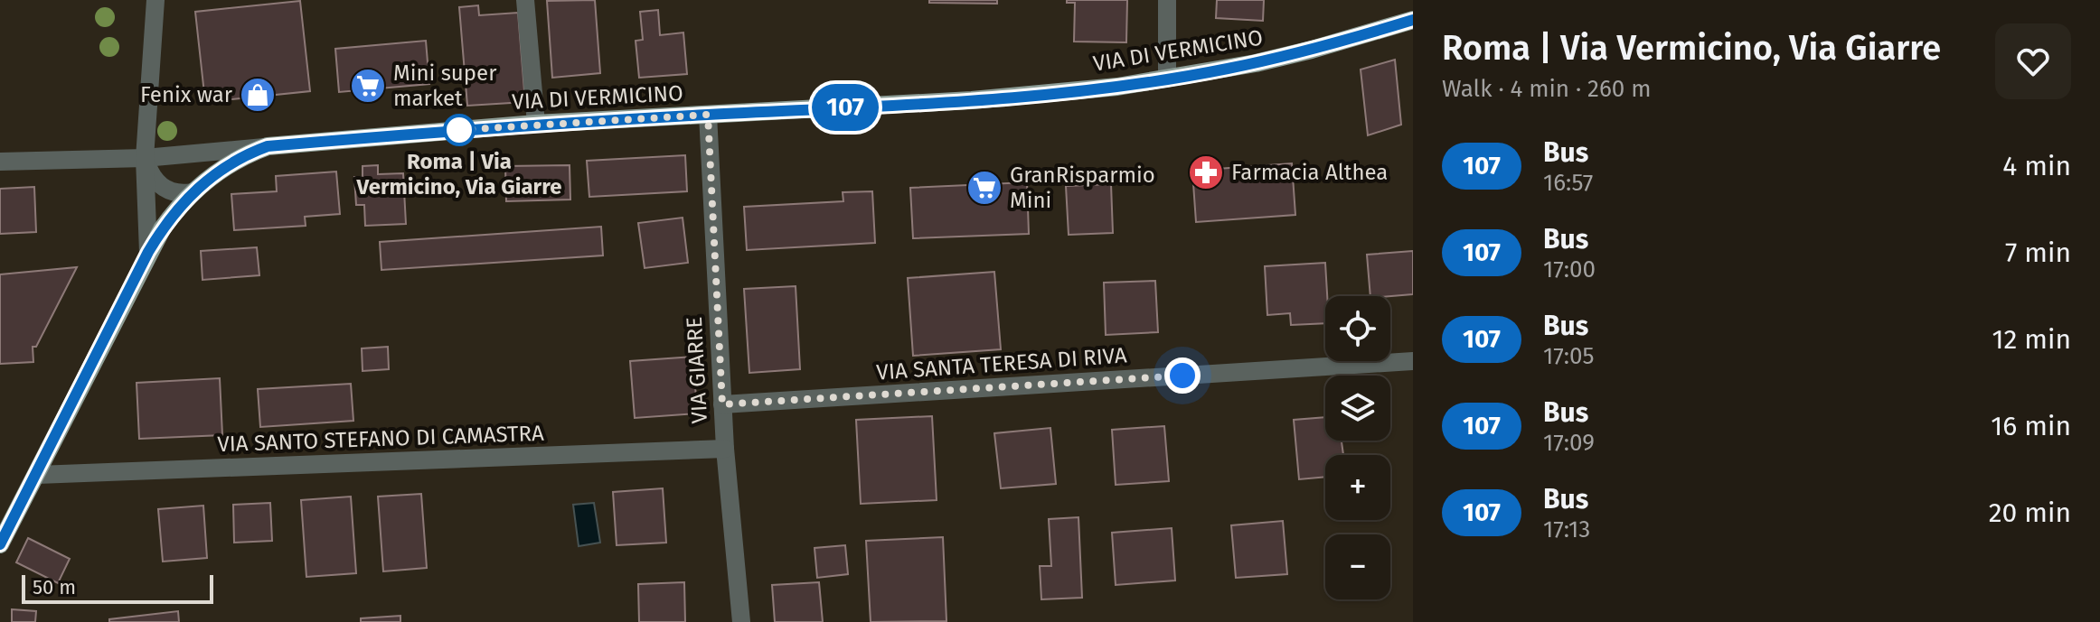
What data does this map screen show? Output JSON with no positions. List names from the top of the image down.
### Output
{
  "streets": {
    "main road": ["VIA DI VERMICINO"],
    "street": ["VIA SANTA TERESA DI RIVA", "VIA GIARRE", "VIA SANTO STEFANO DI CAMASTRA"]
  },
  "crossings": [
    ["VIA DI VERMICINO", "VIA GIARRE"],
    ["VIA DI VERMICINO", "VIA SANTO STEFANO DI CAMASTRA"],
    ["VIA SANTA TERESA DI RIVA", "VIA GIARRE"],
    ["VIA GIARRE", "VIA SANTO STEFANO DI CAMASTRA"]
  ],
  "places": {
    "supermarket": ["Mini super market", "GranRisparmio Mini"],
    "shop": ["Fenix war"],
    "other": ["Roma | Via Vermicino, Via Giarre"],
    "pharmacy": ["Farmacia Althea"]
  },
  "lines": ["bus line 107"],
  "scale_bar": "50 m",
  "page": {
    "on_map": "107",
    "heading": ["Roma | Via Vermicino, Via Giarre", "Walk · 4 min · 260 m"],
    "list": [
      {
        "mark": "107",
        "name": "Bus",
        "note": "16:57",
        "value": "4 min"
      },
      {
        "mark": "107",
        "name": "Bus",
        "note": "17:00",
        "value": "7 min"
      },
      {
        "mark": "107",
        "name": "Bus",
        "note": "17:05",
        "value": "12 min"
      },
      {
        "mark": "107",
        "name": "Bus",
        "note": "17:09",
        "value": "16 min"
      },
      {
        "mark": "107",
        "name": "Bus",
        "note": "17:13",
        "value": "20 min"
      }
    ],
    "map_buttons": ["+", "−"],
    "scale": "50 m"
  }
}
